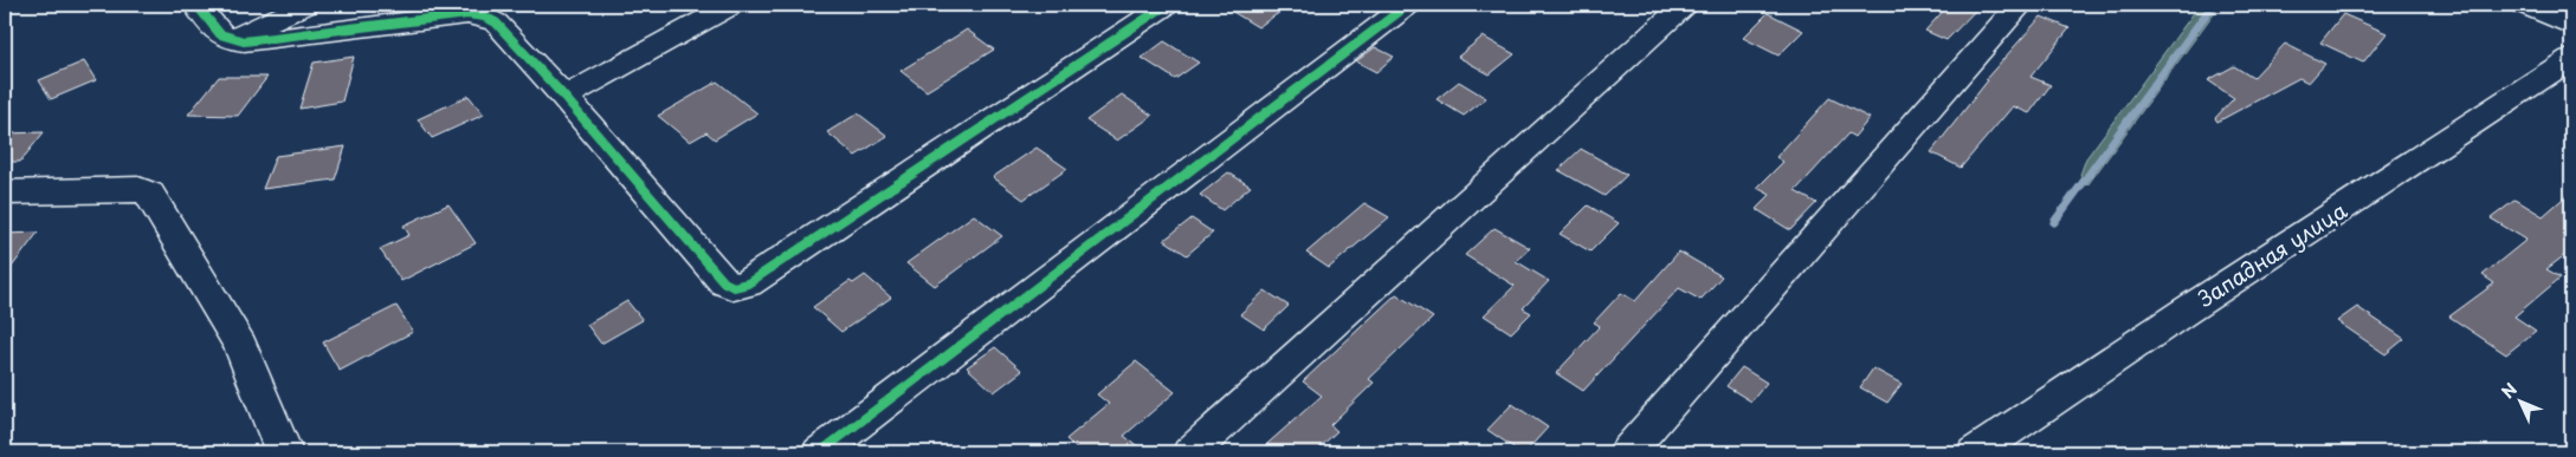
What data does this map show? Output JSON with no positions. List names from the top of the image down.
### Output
{
  "streets": {
    "street": ["Западная улица"]
  },
  "north": "top left"
}
